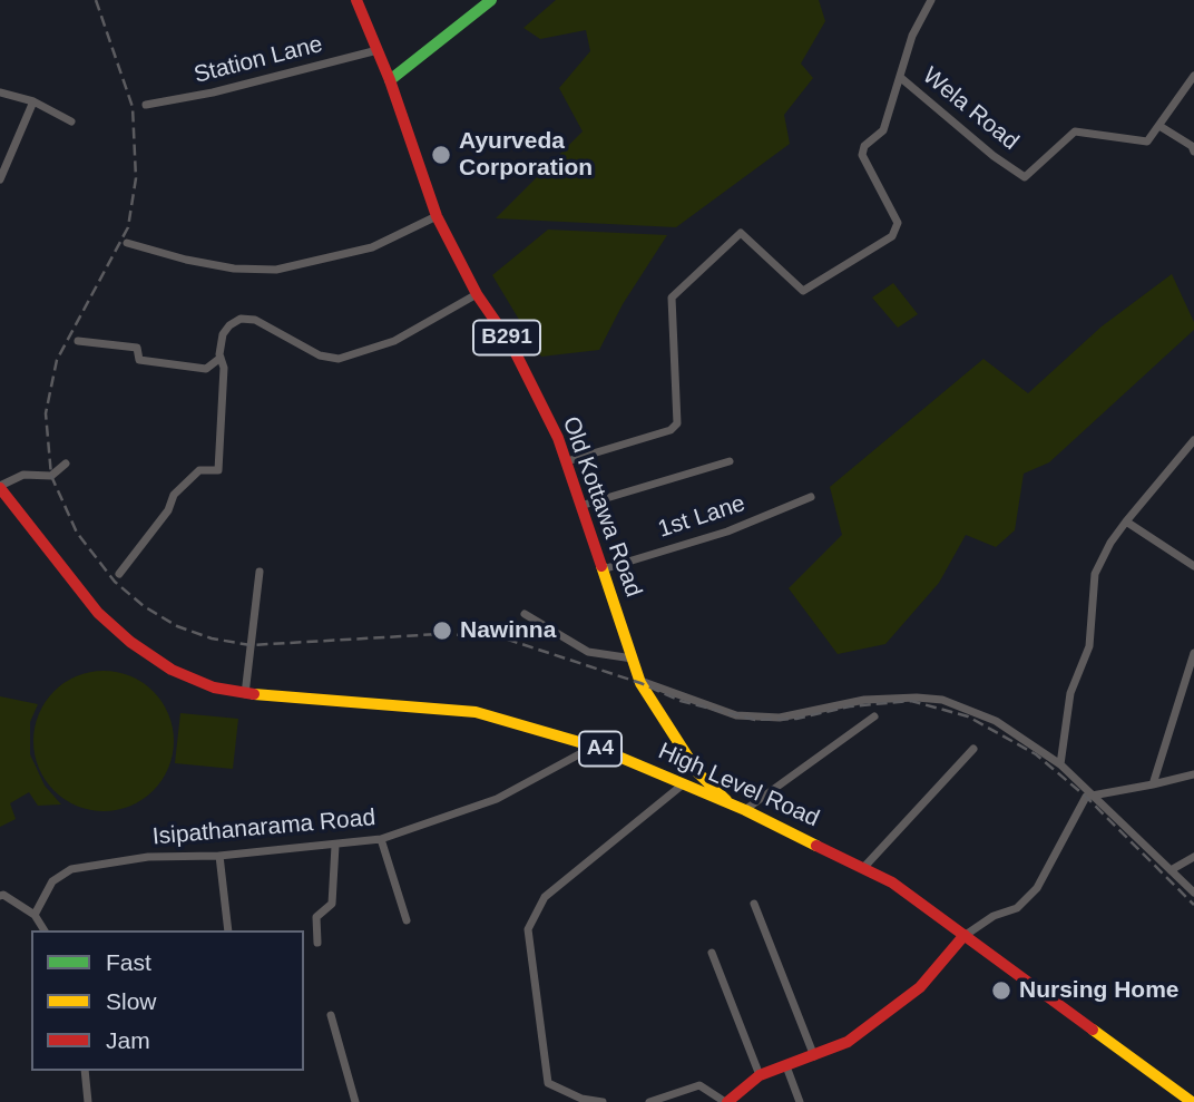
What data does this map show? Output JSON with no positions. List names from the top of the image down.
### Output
{
  "streets": {
    "main road": [
      "B291",
      "Old Kottawa Road",
      "A4",
      "High Level Road"
    ],
    "street": [
      "Station Lane",
      "Wela Road",
      "1st Lane",
      "Isipathanarama Road"
    ]
  },
  "crossings": [
    ["Station Lane", "Old Kottawa Road"],
    ["Old Kottawa Road", "1st Lane"],
    ["Old Kottawa Road", "High Level Road"],
    ["High Level Road", "Isipathanarama Road"]
  ],
  "places": ["Ayurveda Corporation", "Nawinna", "Nursing Home"],
  "legend": ["Fast", "Slow", "Jam"]
}
